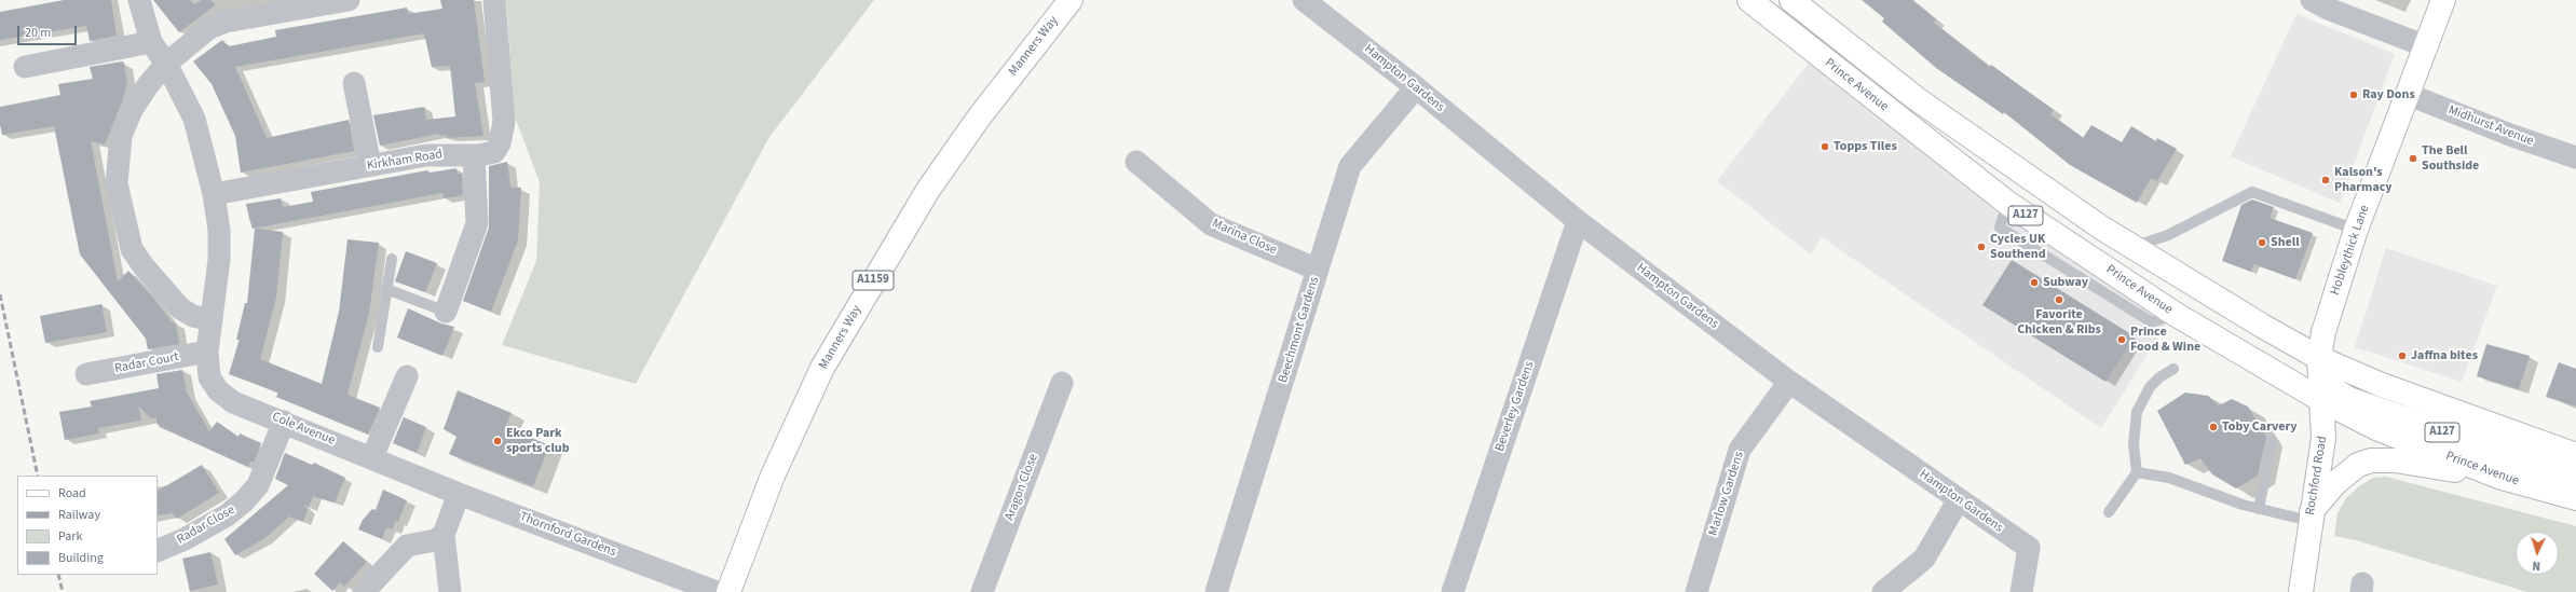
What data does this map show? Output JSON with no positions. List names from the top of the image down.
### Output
{
  "streets": {
    "main road": [
      "Manners Way",
      "Prince Avenue",
      "A127",
      "Hobleythick Lane",
      "A1159",
      "Rochford Road"
    ],
    "street": [
      "Hampton Gardens",
      "Midhurst Avenue",
      "Kirkham Road",
      "Marina Close",
      "Beechmont Gardens",
      "Radar Court",
      "Beverley Gardens",
      "Cole Avenue",
      "Aragon Close",
      "Marlow Gardens",
      "Radar Close",
      "Thornford Gardens"
    ]
  },
  "crossings": [
    ["Hampton Gardens", "Beechmont Gardens"],
    ["Hampton Gardens", "Beverley Gardens"],
    ["Hampton Gardens", "Marlow Gardens"],
    ["Prince Avenue", "A127"],
    ["Prince Avenue", "Hobleythick Lane"],
    ["Prince Avenue", "Rochford Road"],
    ["Midhurst Avenue", "Hobleythick Lane"],
    ["Kirkham Road", "Cole Avenue"],
    ["A127", "Hobleythick Lane"],
    ["A127", "Rochford Road"],
    ["Marina Close", "Beechmont Gardens"],
    ["Hobleythick Lane", "Rochford Road"],
    ["Radar Court", "Cole Avenue"],
    ["Cole Avenue", "Radar Close"],
    ["Cole Avenue", "Thornford Gardens"]
  ],
  "places": [
    "Ray Dons",
    "Topps Tiles",
    "The Bell Southside",
    "Kalson's Pharmacy",
    "Shell",
    "Cycles UK Southend",
    "Subway",
    "Favorite Chicken & Ribs",
    "Prince Food & Wine",
    "Jaffna bites",
    "Toby Carvery",
    "Ekco Park sports club"
  ],
  "legend": [
    "Road",
    "Railway",
    "Park",
    "Building"
  ],
  "scale_bar": "20 m",
  "north": "bottom"
}
